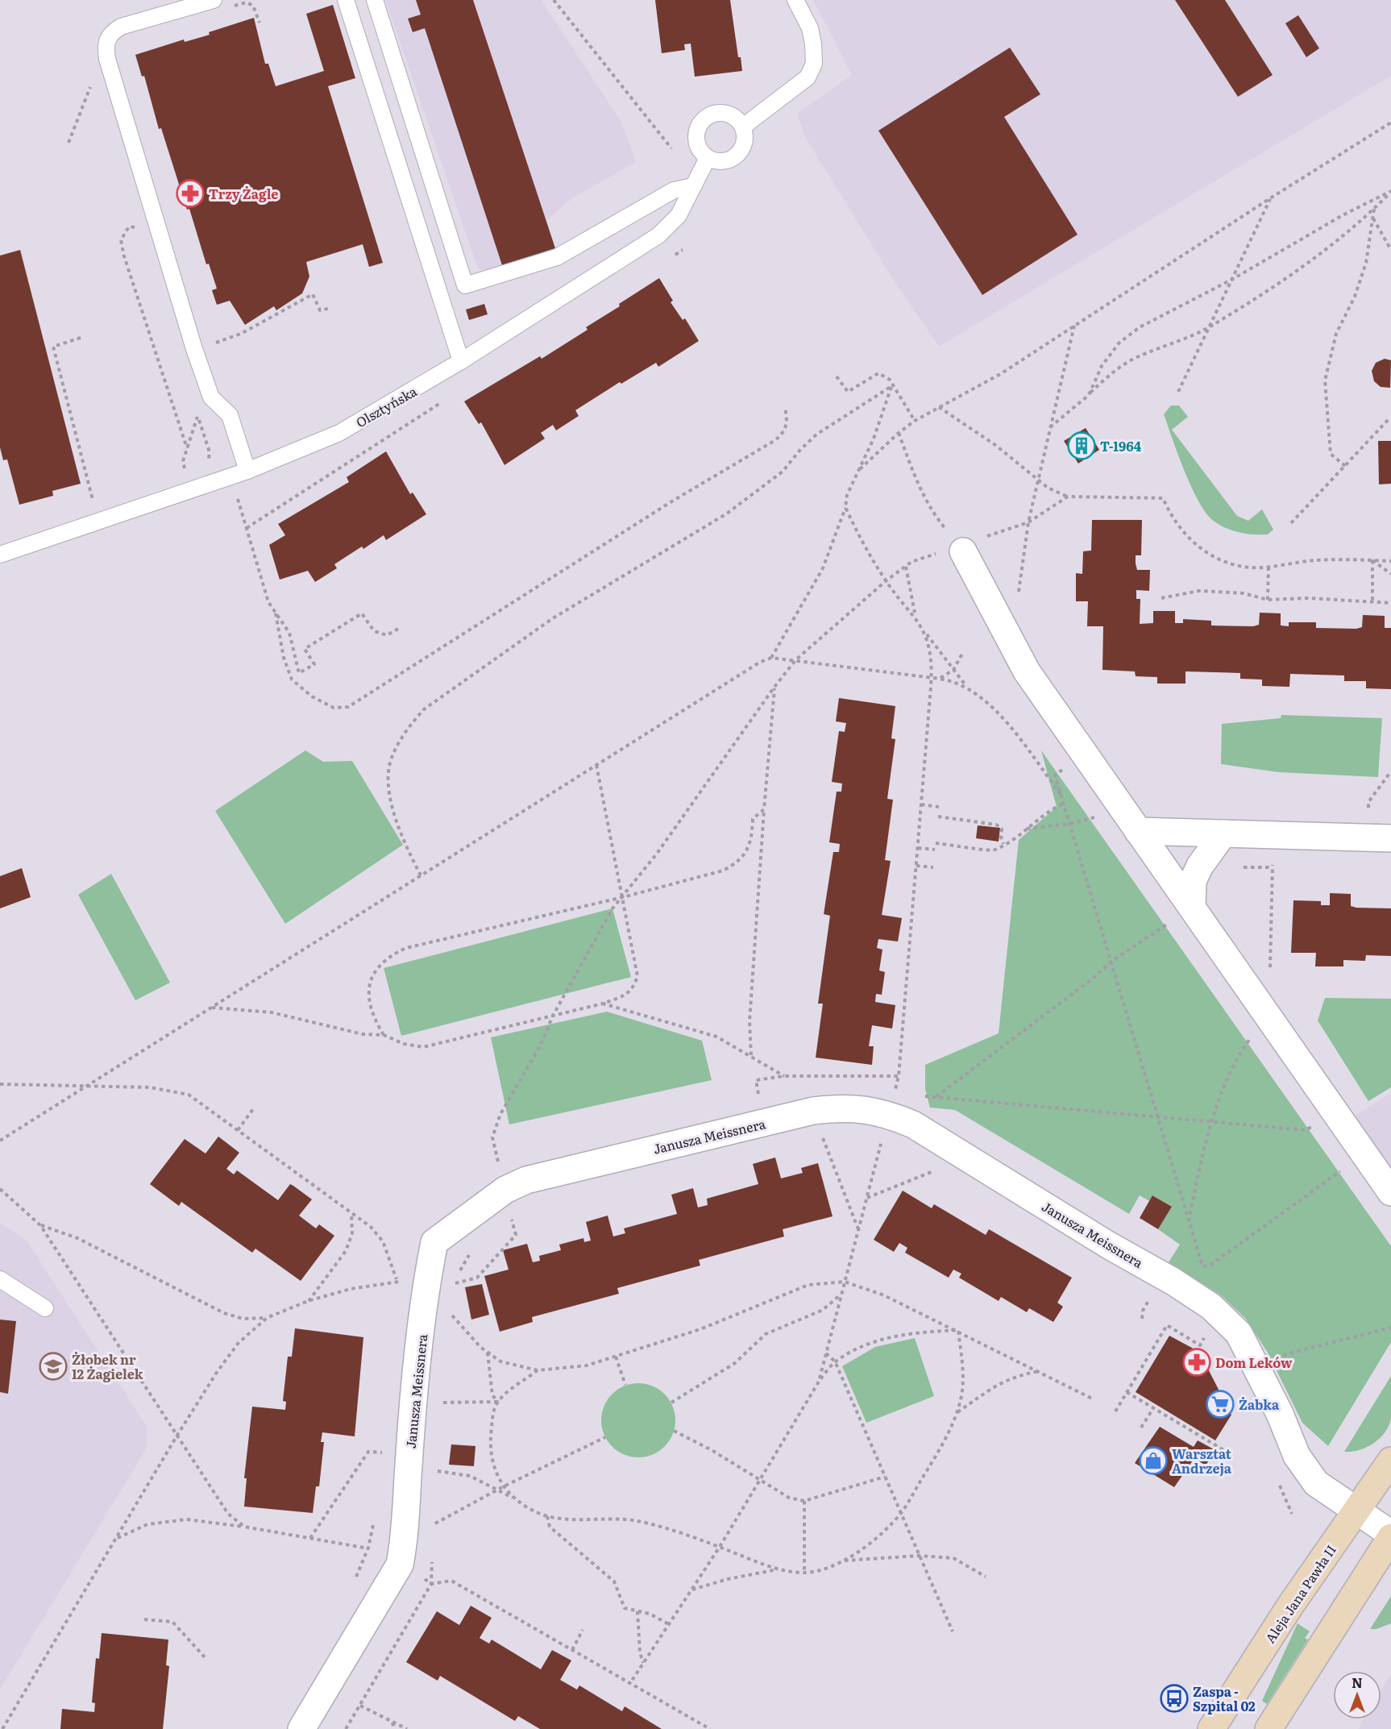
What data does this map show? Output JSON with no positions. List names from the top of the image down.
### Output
{
  "streets": {
    "main road": ["Aleja Jana Pawła II"],
    "street": ["Janusza Meissnera"],
    "lane": ["Olsztyńska"]
  },
  "crossings": [
    ["Janusza Meissnera", "Aleja Jana Pawła II"]
  ],
  "places": {
    "pharmacy": ["Trzy Żagle", "Dom Leków"],
    "building": ["T-1964"],
    "school or university": ["Żłobek nr 12 Żagielek"],
    "supermarket": ["Żabka"],
    "shop": ["Warsztat Andrzeja"],
    "bus stop": ["Zaspa - Szpital 02"]
  },
  "north": "top"
}
